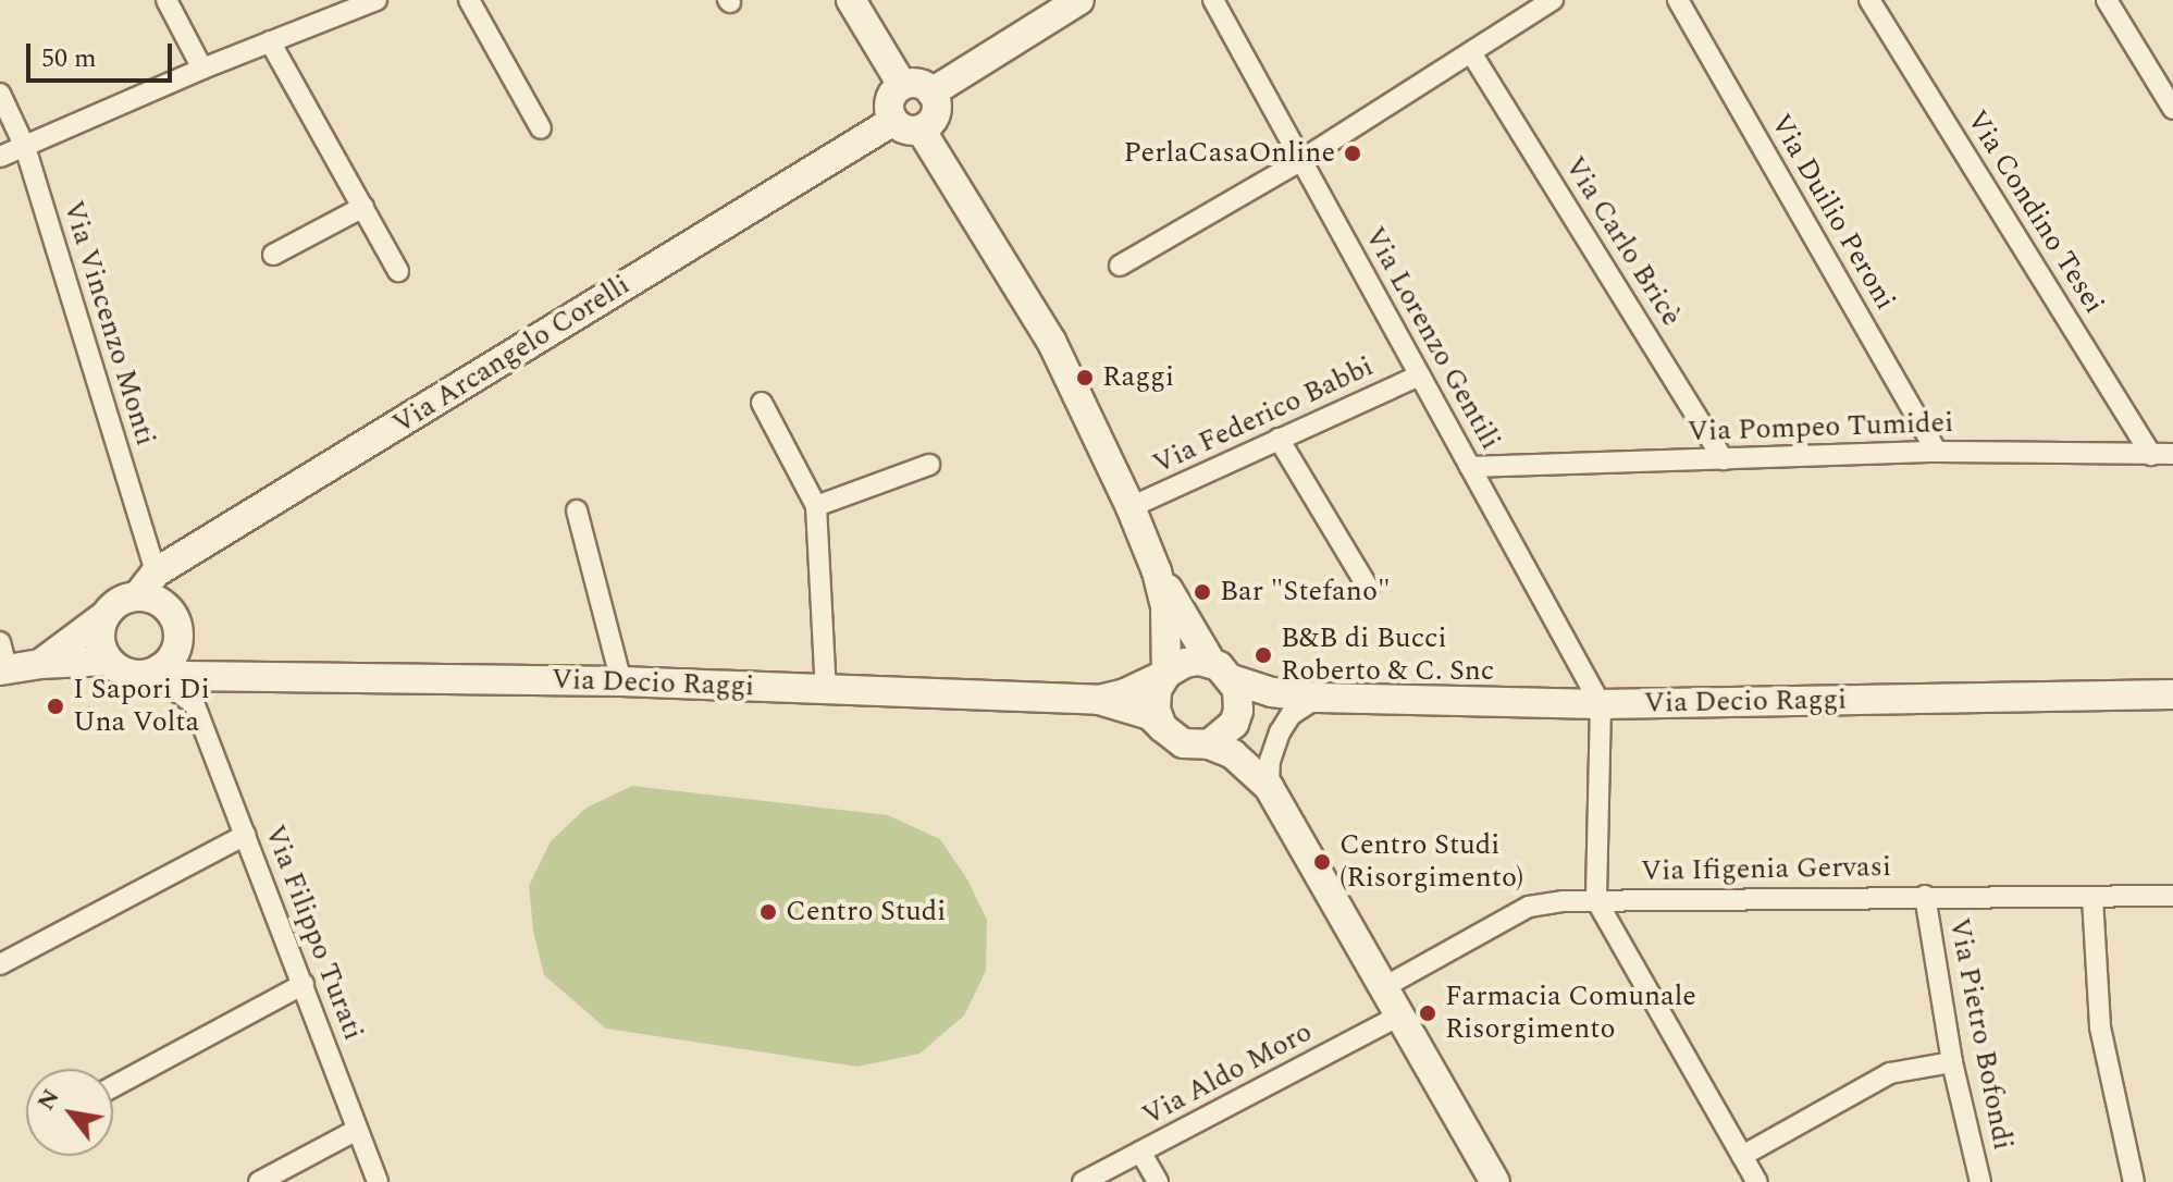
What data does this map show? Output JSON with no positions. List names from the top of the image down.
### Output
{
  "streets": {
    "main road": ["Via Arcangelo Corelli", "Via Decio Raggi"],
    "street": [
      "Via Duilio Peroni",
      "Via Condino Tesei",
      "Via Carlo Bricè",
      "Via Vincenzo Monti",
      "Via Lorenzo Gentili",
      "Via Federico Babbi",
      "Via Pompeo Tumidei",
      "Via Ifigenia Gervasi",
      "Via Filippo Turati",
      "Via Pietro Bofondi",
      "Via Aldo Moro"
    ]
  },
  "crossings": [
    ["Via Duilio Peroni", "Via Pompeo Tumidei"],
    ["Via Condino Tesei", "Via Pompeo Tumidei"],
    ["Via Carlo Bricè", "Via Pompeo Tumidei"],
    ["Via Vincenzo Monti", "Via Arcangelo Corelli"],
    ["Via Lorenzo Gentili", "Via Federico Babbi"],
    ["Via Lorenzo Gentili", "Via Pompeo Tumidei"],
    ["Via Lorenzo Gentili", "Via Decio Raggi"],
    ["Via Arcangelo Corelli", "Via Decio Raggi"],
    ["Via Arcangelo Corelli", "Via Filippo Turati"],
    ["Via Decio Raggi", "Via Filippo Turati"],
    ["Via Ifigenia Gervasi", "Via Pietro Bofondi"]
  ],
  "places": [
    "PerlaCasaOnline",
    "Raggi",
    "Bar \"Stefano\"",
    "B&B di Bucci Roberto & C. Snc",
    "I Sapori Di Una Volta",
    "Centro Studi (Risorgimento)",
    "Centro Studi",
    "Farmacia Comunale Risorgimento"
  ],
  "scale_bar": "50 m",
  "north": "top left"
}
